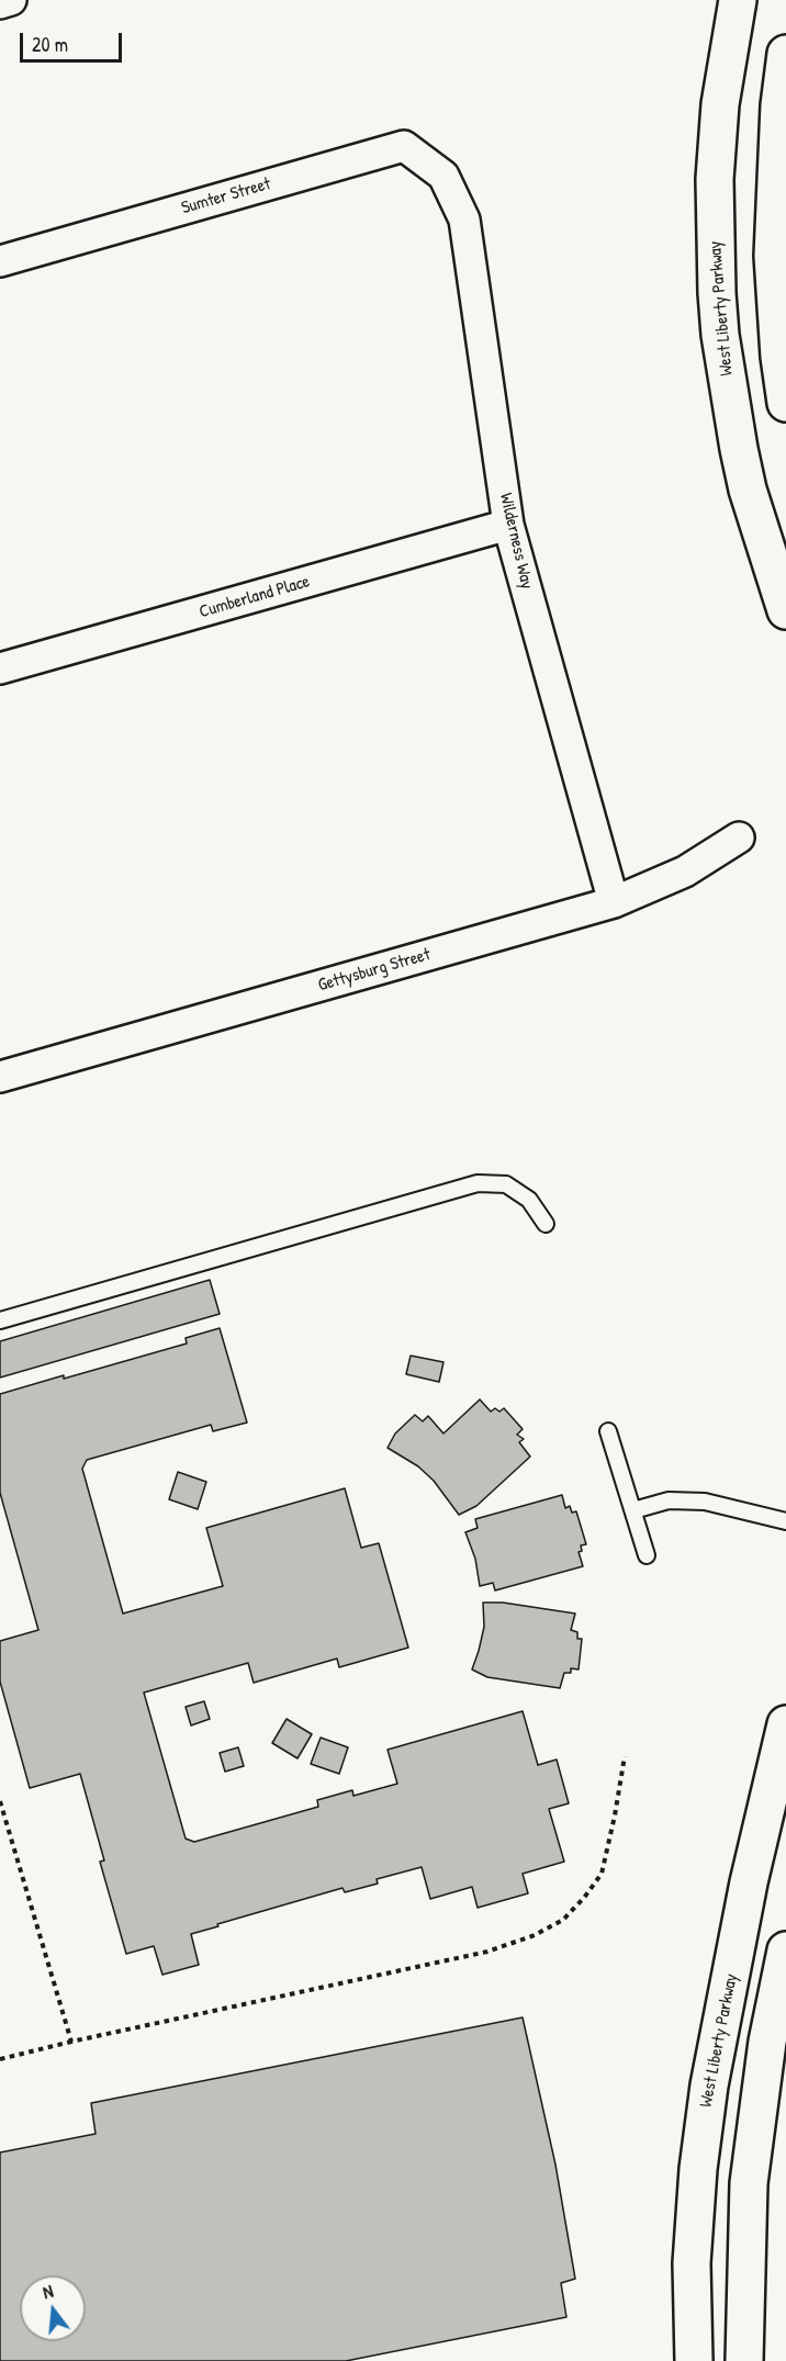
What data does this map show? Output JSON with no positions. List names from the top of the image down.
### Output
{
  "streets": {
    "street": [
      "Sumter Street",
      "West Liberty Parkway",
      "Wilderness Way",
      "Cumberland Place",
      "Gettysburg Street"
    ]
  },
  "crossings": [
    ["Sumter Street", "Wilderness Way"],
    ["Wilderness Way", "Cumberland Place"],
    ["Wilderness Way", "Gettysburg Street"]
  ],
  "scale_bar": "20 m",
  "north": "top"
}
